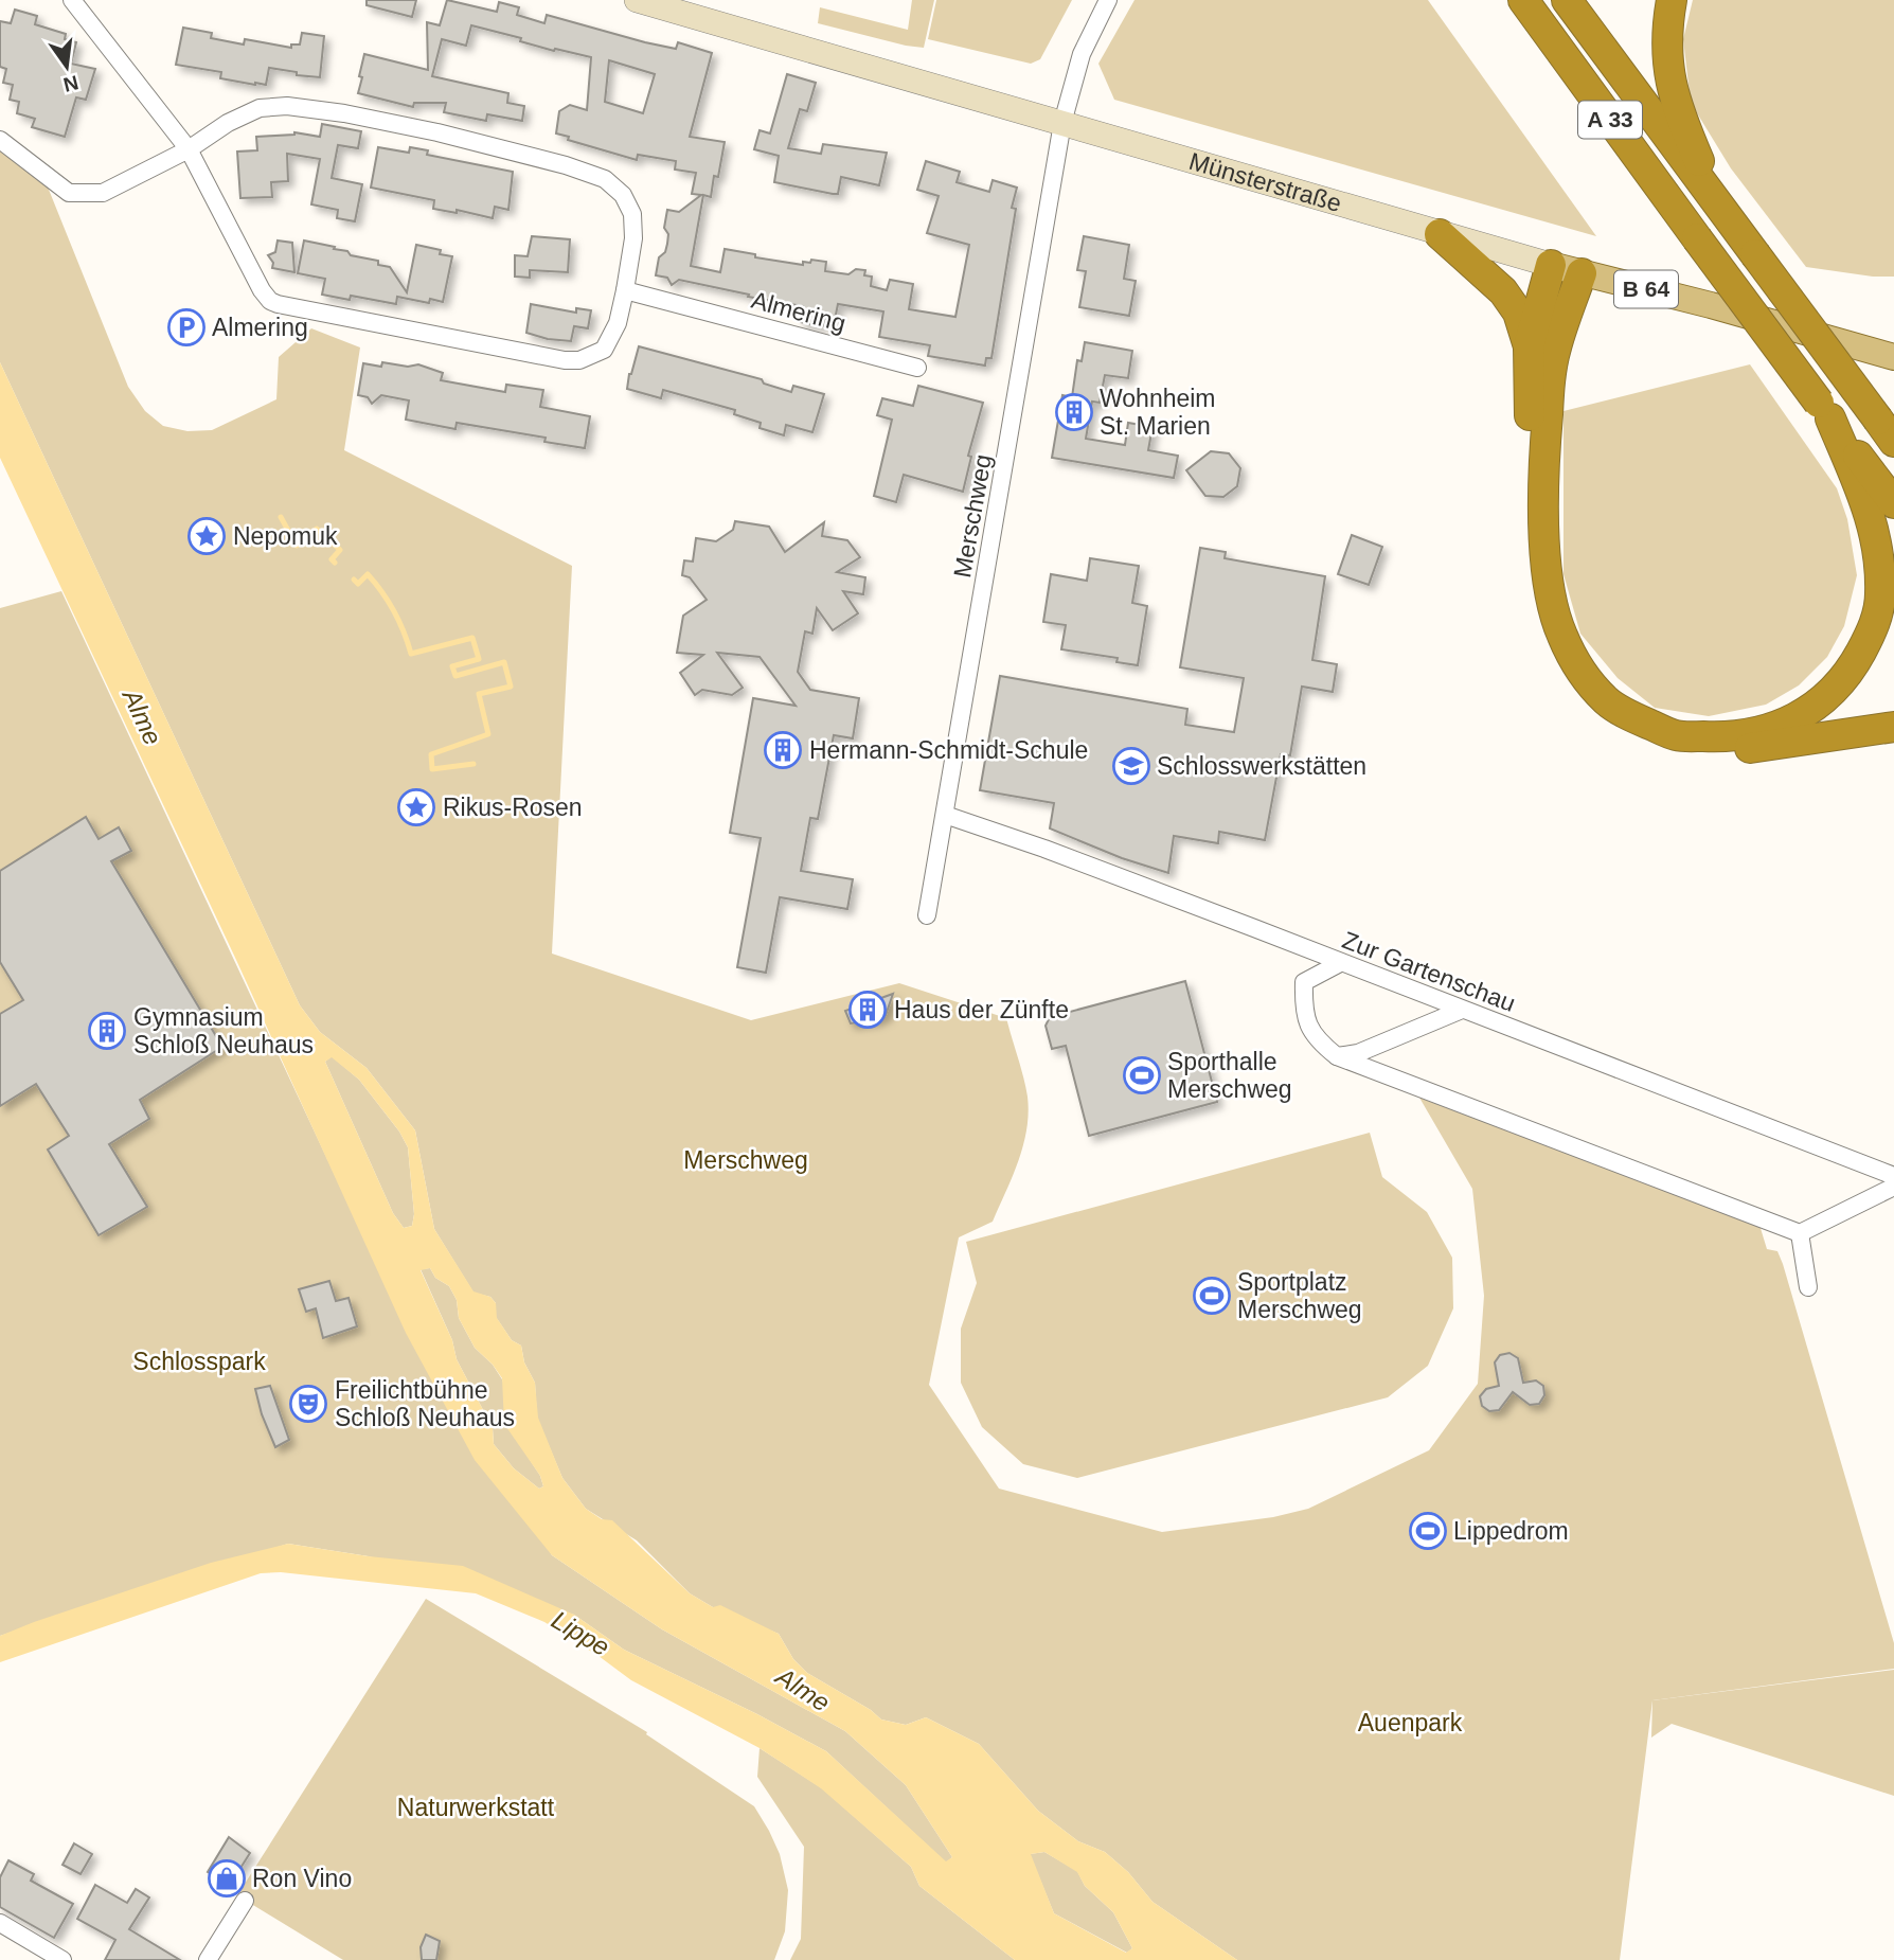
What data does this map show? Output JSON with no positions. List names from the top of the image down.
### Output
{
  "streets": {
    "highway": ["A 33"],
    "main road": ["Münsterstraße", "B 64"],
    "street": ["Almering", "Merschweg", "Zur Gartenschau"]
  },
  "crossings": [
    ["Münsterstraße", "Merschweg"],
    ["Merschweg", "Zur Gartenschau"]
  ],
  "water": ["Alme", "Lippe"],
  "parks": [
    "Merschweg",
    "Schlosspark",
    "Auenpark",
    "Naturwerkstatt"
  ],
  "places": {
    "parking": ["Almering"],
    "building": [
      "Wohnheim St. Marien",
      "Hermann-Schmidt-Schule",
      "Haus der Zünfte",
      "Gymnasium Schloß Neuhaus"
    ],
    "place": ["Nepomuk", "Rikus-Rosen"],
    "school or university": ["Schlosswerkstätten"],
    "sports": ["Sporthalle Merschweg", "Sportplatz Merschweg", "Lippedrom"],
    "theatre": ["Freilichtbühne Schloß Neuhaus"],
    "shop": ["Ron Vino"]
  },
  "north": "bottom"
}
